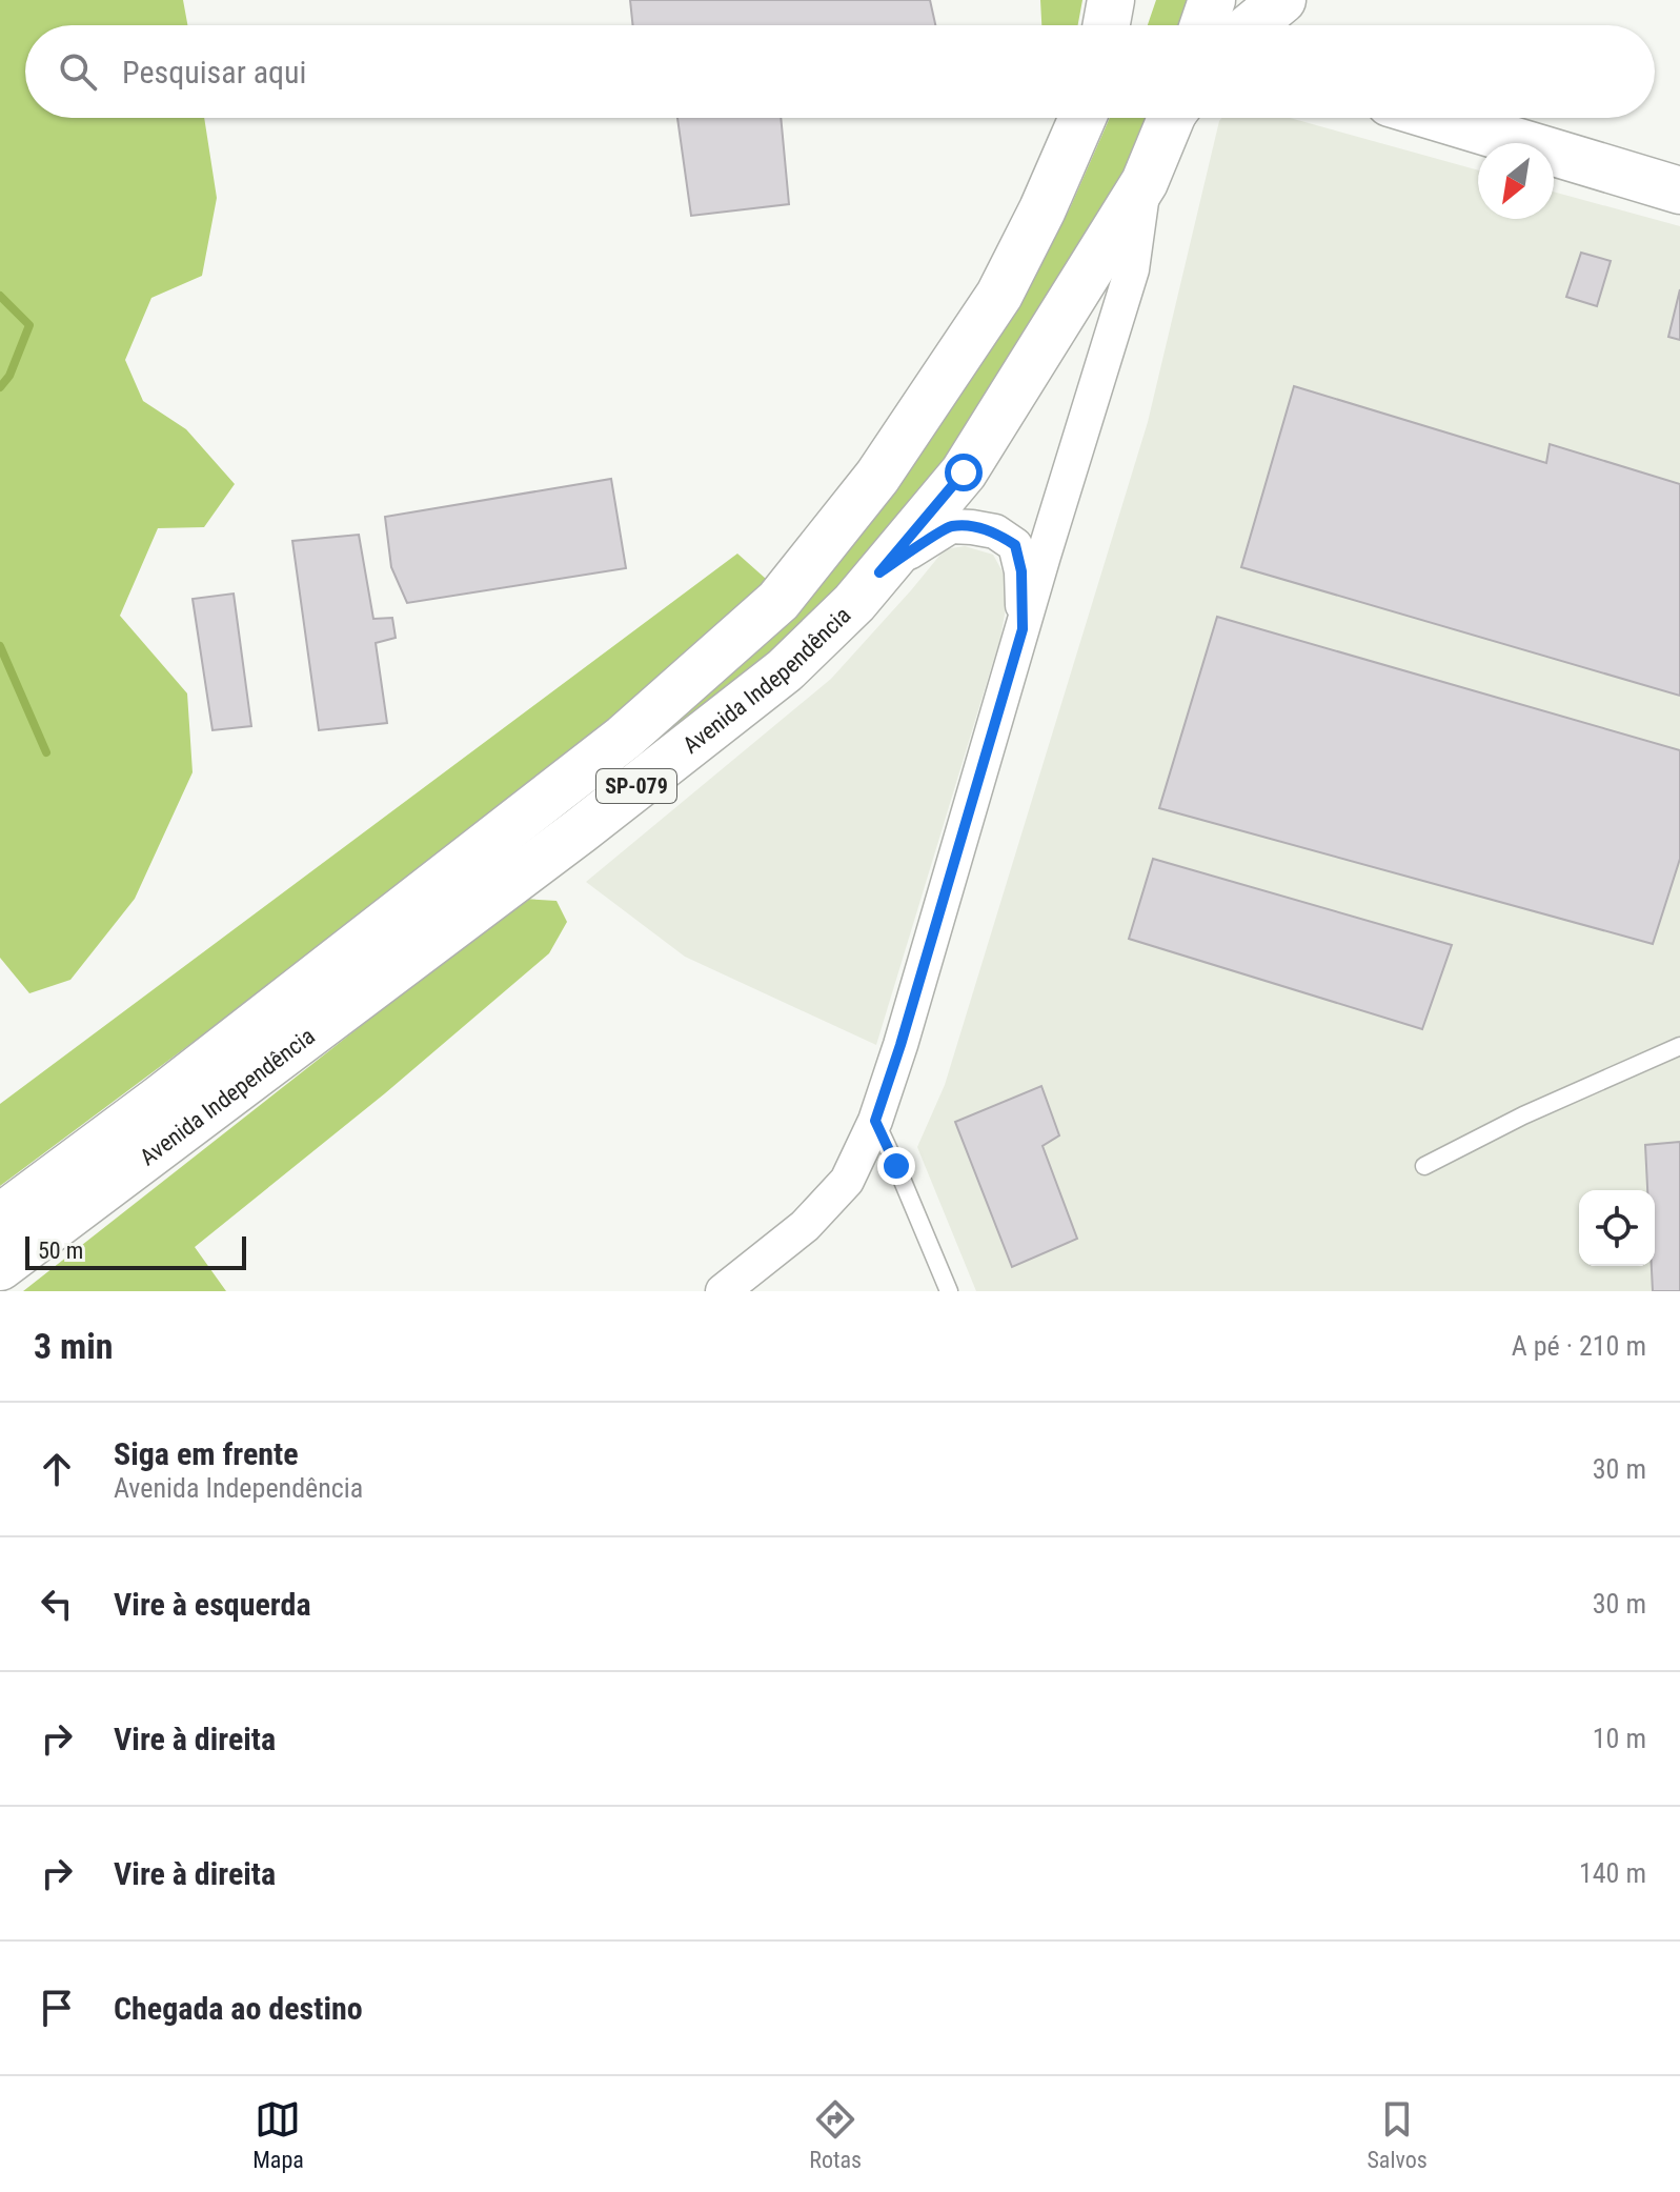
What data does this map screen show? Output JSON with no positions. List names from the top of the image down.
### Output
{
  "streets": {
    "main road": ["Avenida Independência", "SP-079"]
  },
  "scale_bar": "50 m",
  "north": "bottom left",
  "page": {
    "search": "Pesquisar aqui",
    "scale": "50 m",
    "heading": ["3 min", "A pé · 210 m"],
    "list": [
      ["Siga em frente", "Avenida Independência", "30 m"],
      ["Vire à esquerda", "30 m"],
      ["Vire à direita", "10 m"],
      ["Vire à direita", "140 m"],
      "Chegada ao destino"
    ],
    "nav": ["Mapa", "Rotas", "Salvos"]
  }
}
